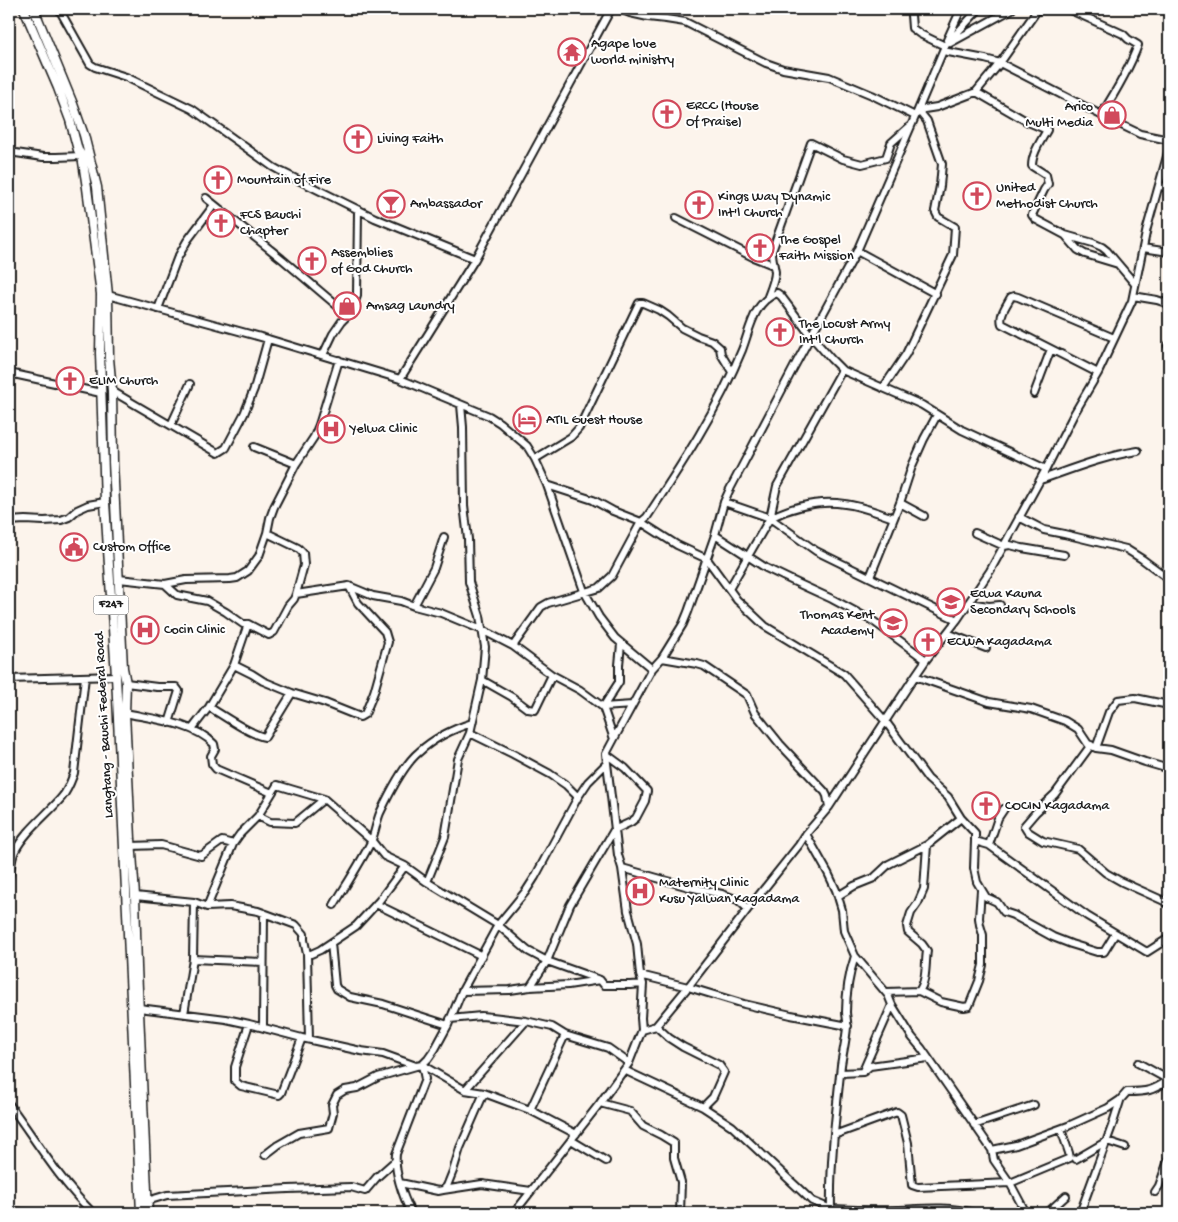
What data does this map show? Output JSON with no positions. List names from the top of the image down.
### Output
{
  "streets": {
    "main road": ["F247", "Langtang - Bauchi Federal Road"]
  },
  "crossings": [
    ["F247", "Langtang - Bauchi Federal Road"]
  ],
  "places": {
    "temple": ["Agape love world ministry"],
    "church": [
      "ERCC (House Of Praise)",
      "Living Faith",
      "Mountain of Fire",
      "United Methodist Church",
      "Kings Way Dynamic Int'l Church",
      "FCS Bauchi Chapter",
      "The Gospel Faith Mission",
      "Assemblies of God Church",
      "The Locust Army Int'l Church",
      "ELIM Church",
      "ECWA Kagadama",
      "COCIN Kagadama"
    ],
    "shop": ["Arico Multi Media", "Amsag Laundry"],
    "bar": ["Ambassador"],
    "hotel": ["ATIL Guest House"],
    "hospital": ["Yelwa Clinic", "Cocin Clinic", "Maternity Clinic Kusu Yalwan Kagadama"],
    "public building": ["Custom Office"],
    "school or university": ["Ecwa Kauna Secondary Schools", "Thomas Kent Academy"]
  }
}
